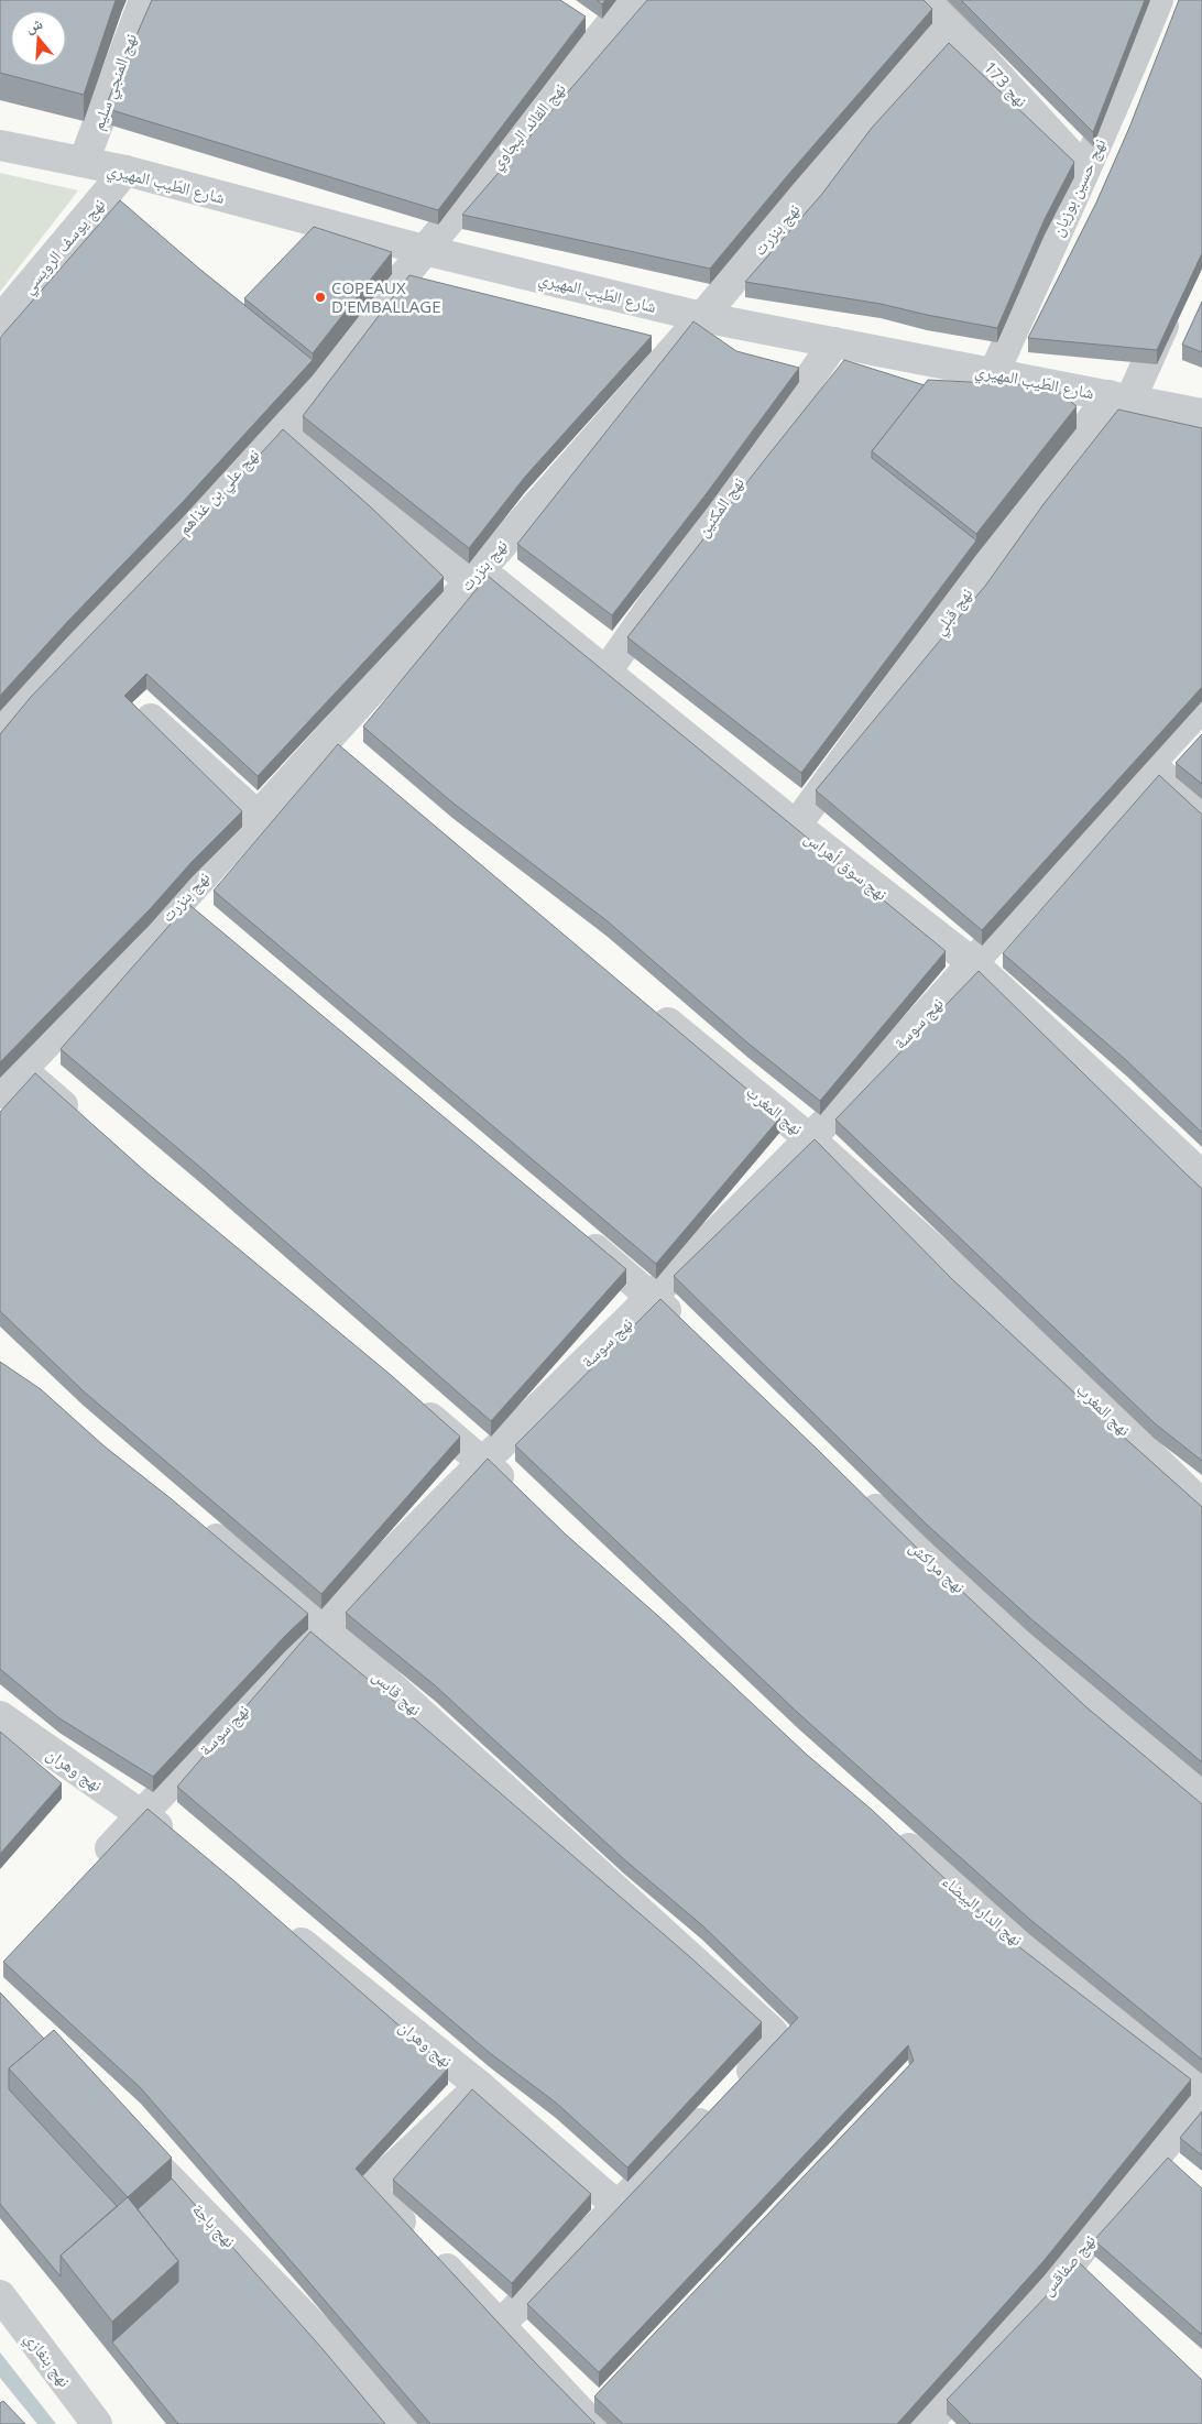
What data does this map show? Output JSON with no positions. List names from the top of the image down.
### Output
{
  "streets": {
    "street": [
      "نهج المنجي سليم",
      "نهج 173",
      "نهج القائد البجاوي",
      "شارع الطّيب المهيري",
      "نهج حسين بوزيان",
      "نهج بنزرت",
      "نهج يوسف الرويسي",
      "نهج علي بن غذاهم",
      "نهج المكنين",
      "نهج قبلي",
      "نهج سوق أهراس",
      "نهج سوسة",
      "نهج المغرب",
      "نهج مراكش",
      "نهج قابس",
      "نهج وهران",
      "نهج الدار البيضاء",
      "نهج باجة",
      "نهج صفاقس",
      "نهج بنغازي"
    ]
  },
  "crossings": [
    ["نهج المنجي سليم", "شارع الطّيب المهيري"],
    ["نهج 173", "نهج حسين بوزيان"],
    ["نهج 173", "نهج بنزرت"],
    ["نهج القائد البجاوي", "شارع الطّيب المهيري"],
    ["نهج القائد البجاوي", "نهج علي بن غذاهم"],
    ["شارع الطّيب المهيري", "نهج حسين بوزيان"],
    ["شارع الطّيب المهيري", "نهج بنزرت"],
    ["شارع الطّيب المهيري", "نهج يوسف الرويسي"],
    ["شارع الطّيب المهيري", "نهج علي بن غذاهم"],
    ["شارع الطّيب المهيري", "نهج المكنين"],
    ["شارع الطّيب المهيري", "نهج قبلي"],
    ["نهج بنزرت", "نهج سوق أهراس"],
    ["نهج علي بن غذاهم", "نهج سوق أهراس"],
    ["نهج المكنين", "نهج سوق أهراس"],
    ["نهج قبلي", "نهج سوق أهراس"],
    ["نهج سوق أهراس", "نهج سوسة"],
    ["نهج سوسة", "نهج المغرب"],
    ["نهج سوسة", "نهج قابس"],
    ["نهج سوسة", "نهج وهران"],
    ["نهج قابس", "نهج وهران"]
  ],
  "places": ["COPEAUX D'EMBALLAGE"],
  "north": "top"
}
